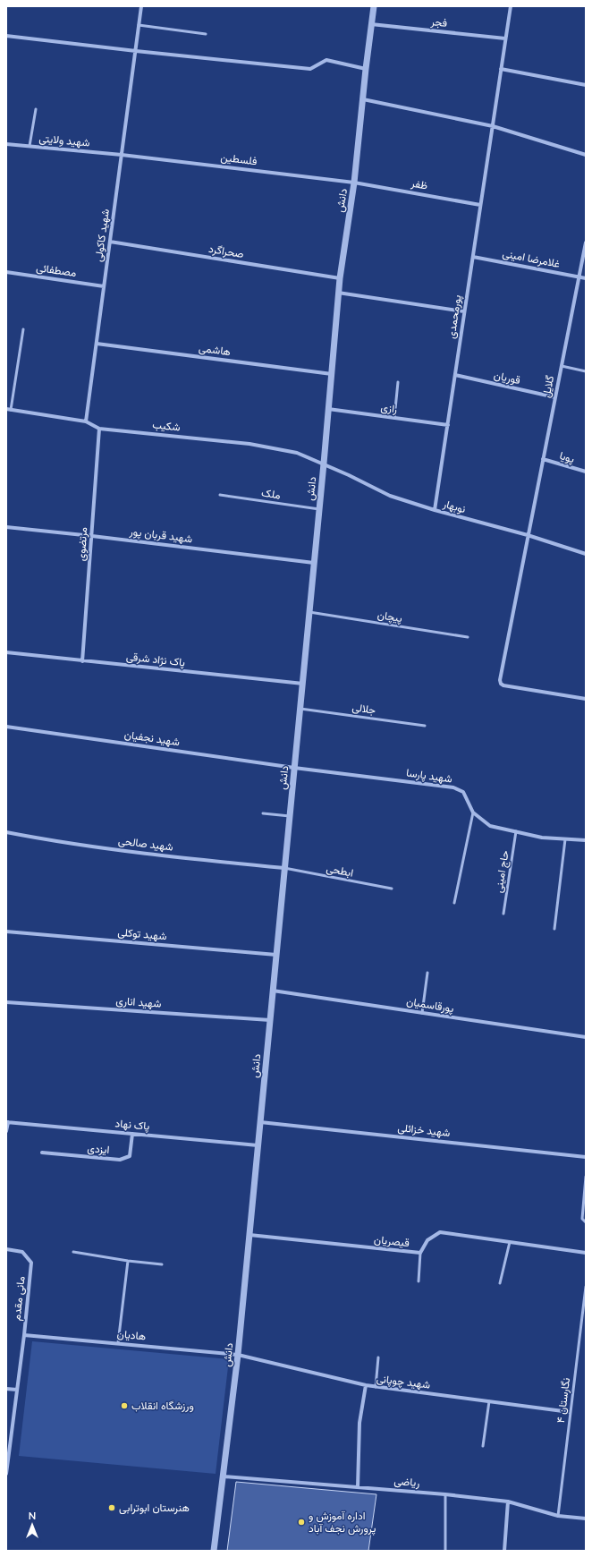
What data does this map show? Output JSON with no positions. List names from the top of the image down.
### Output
{
  "streets": {
    "street": [
      "فجر",
      "شهید ولایتی",
      "فلسطین",
      "ظفر",
      "دانش",
      "شهید کاکولی",
      "صحراگرد",
      "غلامرضا امینی",
      "مصطفائی",
      "پورمحمدی",
      "هاشمی",
      "قوریان",
      "گلایل",
      "رازی",
      "شکیب",
      "پویا",
      "نوبهار",
      "شهید قربان پور",
      "مرتضوی",
      "پاک نژاد شرقی",
      "شهید نجفیان",
      "شهید پارسا",
      "شهید صالحی",
      "شهید توکلی",
      "شهید اناری",
      "پورقاسمیان",
      "پاک نهاد",
      "شهید خزائلی",
      "ایزدی",
      "قیصریان",
      "مانی مقدم",
      "هادیان",
      "شهید چوپانی",
      "ریاضی"
    ],
    "lane": [
      "ملک",
      "پیچان",
      "جلالی",
      "ابطحی",
      "حاج امینی",
      "نگارستان ۴"
    ]
  },
  "crossings": [
    ["فجر", "دانش"],
    ["فجر", "پورمحمدی"],
    ["شهید ولایتی", "فلسطین"],
    ["شهید ولایتی", "شهید کاکولی"],
    ["فلسطین", "ظفر"],
    ["فلسطین", "دانش"],
    ["فلسطین", "شهید کاکولی"],
    ["ظفر", "دانش"],
    ["ظفر", "پورمحمدی"],
    ["دانش", "صحراگرد"],
    ["دانش", "هاشمی"],
    ["دانش", "رازی"],
    ["دانش", "شکیب"],
    ["دانش", "ملک"],
    ["دانش", "نوبهار"],
    ["دانش", "شهید قربان پور"],
    ["دانش", "پیچان"],
    ["دانش", "پاک نژاد شرقی"],
    ["دانش", "جلالی"],
    ["دانش", "شهید نجفیان"],
    ["دانش", "شهید پارسا"],
    ["دانش", "شهید صالحی"],
    ["دانش", "ابطحی"],
    ["دانش", "شهید توکلی"],
    ["دانش", "شهید اناری"],
    ["دانش", "پورقاسمیان"],
    ["دانش", "پاک نهاد"],
    ["دانش", "شهید خزائلی"],
    ["دانش", "قیصریان"],
    ["دانش", "هادیان"],
    ["دانش", "شهید چوپانی"],
    ["دانش", "ریاضی"],
    ["شهید کاکولی", "صحراگرد"],
    ["شهید کاکولی", "مصطفائی"],
    ["شهید کاکولی", "هاشمی"],
    ["شهید کاکولی", "شکیب"],
    ["غلامرضا امینی", "پورمحمدی"],
    ["غلامرضا امینی", "گلایل"],
    ["پورمحمدی", "قوریان"],
    ["پورمحمدی", "رازی"],
    ["پورمحمدی", "نوبهار"],
    ["قوریان", "گلایل"],
    ["گلایل", "پویا"],
    ["گلایل", "نوبهار"],
    ["شکیب", "نوبهار"],
    ["شکیب", "مرتضوی"],
    ["شهید قربان پور", "مرتضوی"],
    ["مرتضوی", "پاک نژاد شرقی"],
    ["شهید نجفیان", "شهید پارسا"],
    ["شهید پارسا", "حاج امینی"],
    ["شهید صالحی", "ابطحی"],
    ["پاک نهاد", "ایزدی"],
    ["مانی مقدم", "هادیان"],
    ["هادیان", "شهید چوپانی"],
    ["شهید چوپانی", "نگارستان ۴"],
    ["نگارستان ۴", "ریاضی"]
  ],
  "places": ["ورزشگاه انقلاب", "هنرستان ابوترابی", "اداره آموزش و پرورش نجف آباد"],
  "north": "top"
}
